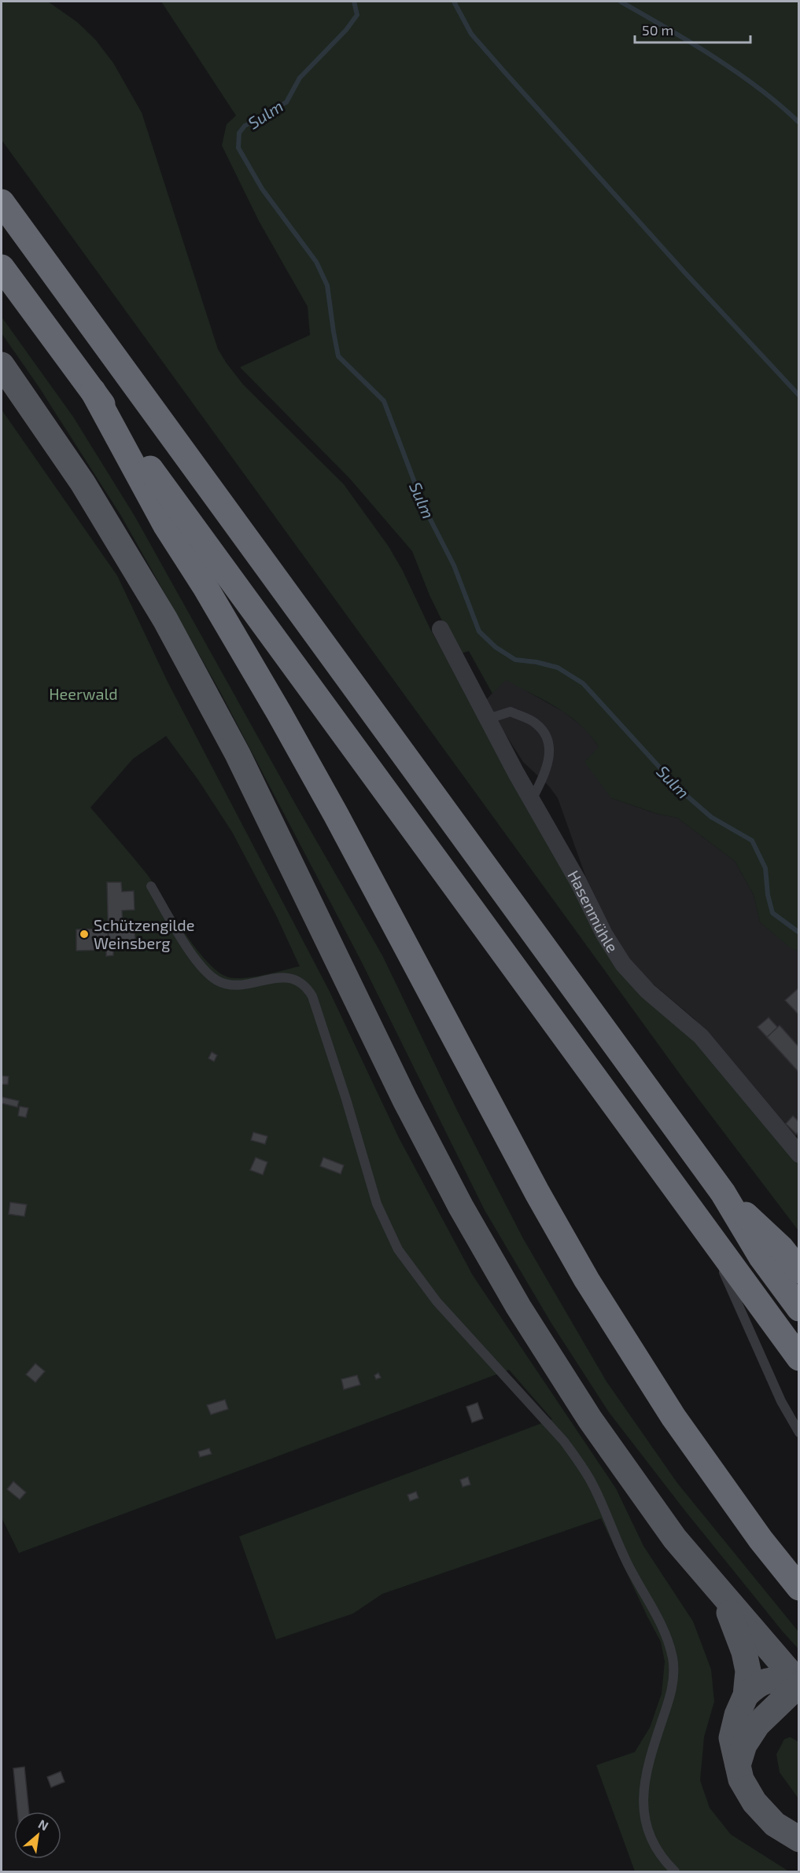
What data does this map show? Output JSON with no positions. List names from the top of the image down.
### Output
{
  "streets": {
    "street": ["Hasenmühle"]
  },
  "water": ["Sulm"],
  "parks": ["Heerwald"],
  "places": ["Schützengilde Weinsberg"],
  "scale_bar": "50 m",
  "north": "top right"
}
